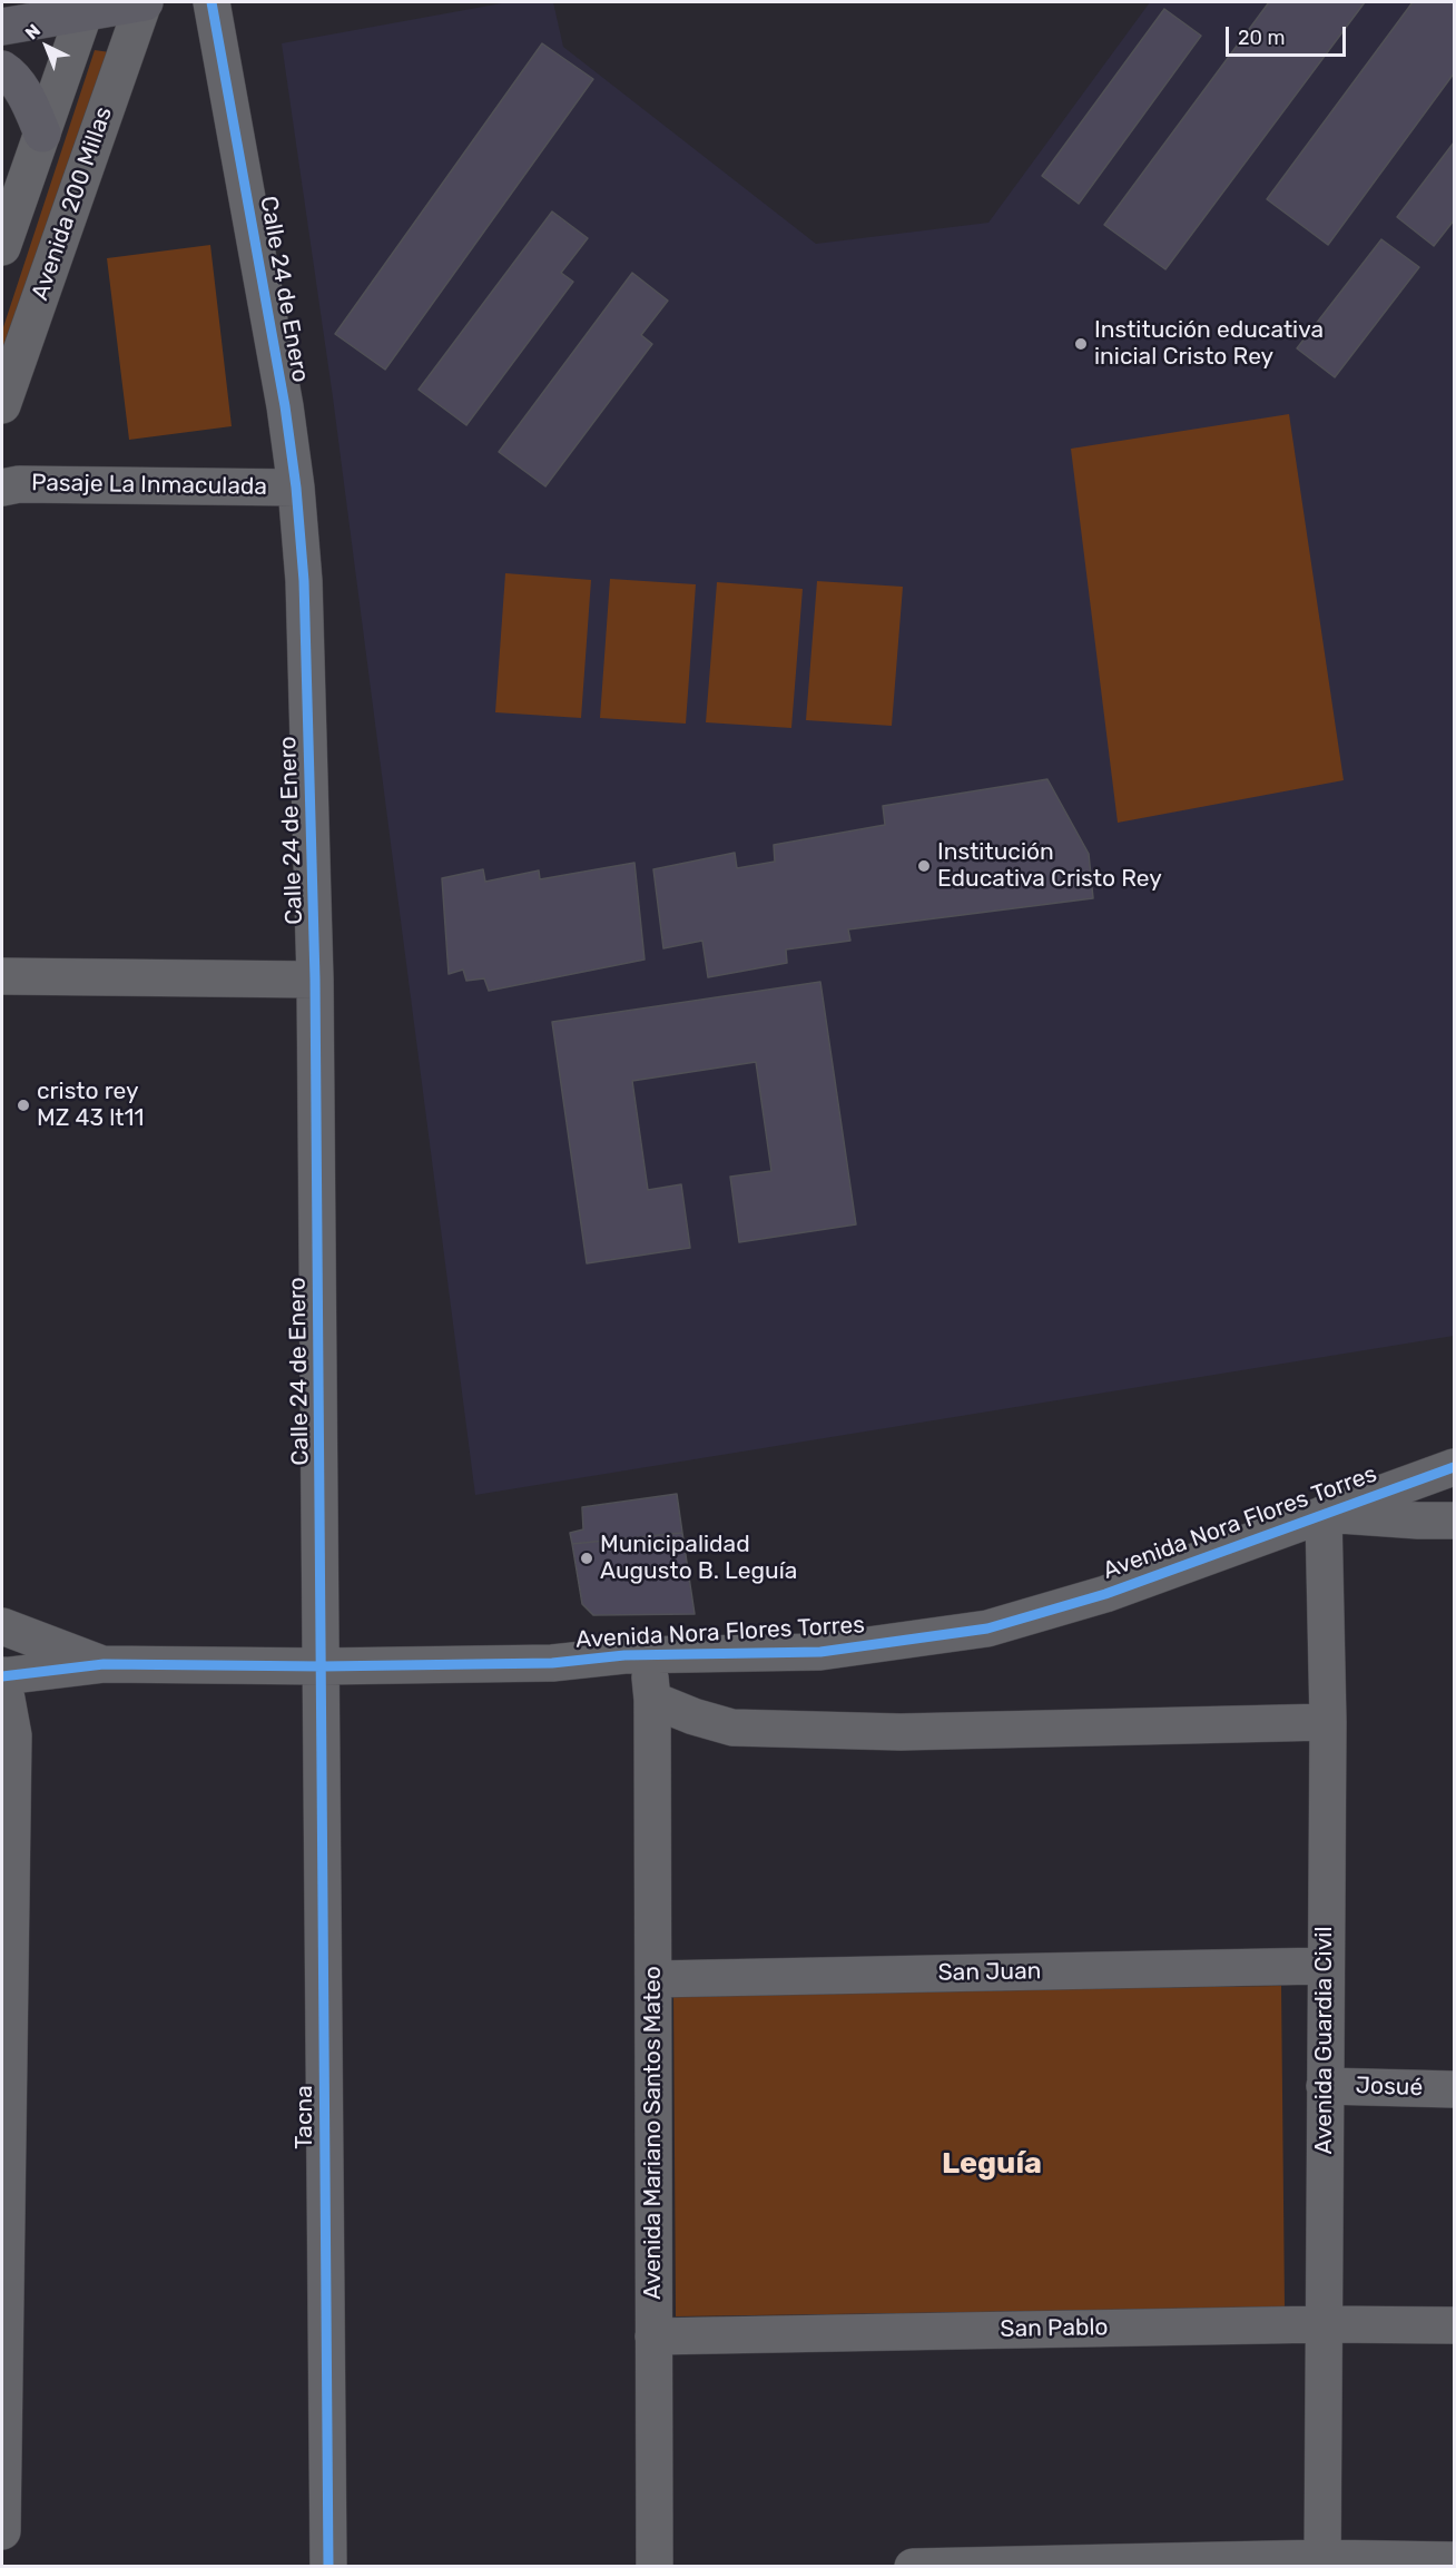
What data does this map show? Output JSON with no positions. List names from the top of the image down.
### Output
{
  "streets": {
    "street": [
      "Avenida 200 Millas",
      "Calle 24 de Enero",
      "Pasaje La Inmaculada",
      "Avenida Nora Flores Torres",
      "San Juan",
      "Avenida Guardia Civil",
      "Josué",
      "Tacna",
      "Avenida Mariano Santos Mateo",
      "San Pablo"
    ]
  },
  "crossings": [
    ["Calle 24 de Enero", "Pasaje La Inmaculada"],
    ["Calle 24 de Enero", "Avenida Nora Flores Torres"],
    ["Calle 24 de Enero", "Tacna"],
    ["Avenida Nora Flores Torres", "Avenida Guardia Civil"],
    ["Avenida Nora Flores Torres", "Tacna"],
    ["Avenida Nora Flores Torres", "Avenida Mariano Santos Mateo"],
    ["San Juan", "Avenida Guardia Civil"],
    ["San Juan", "Avenida Mariano Santos Mateo"],
    ["Avenida Guardia Civil", "Josué"],
    ["Avenida Guardia Civil", "San Pablo"],
    ["Avenida Mariano Santos Mateo", "San Pablo"]
  ],
  "districts": ["Leguía"],
  "places": [
    "Institución educativa inicial Cristo Rey",
    "Institución Educativa Cristo Rey",
    "cristo rey MZ 43 lt11",
    "Municipalidad Augusto B. Leguía"
  ],
  "scale_bar": "20 m",
  "north": "top left"
}
